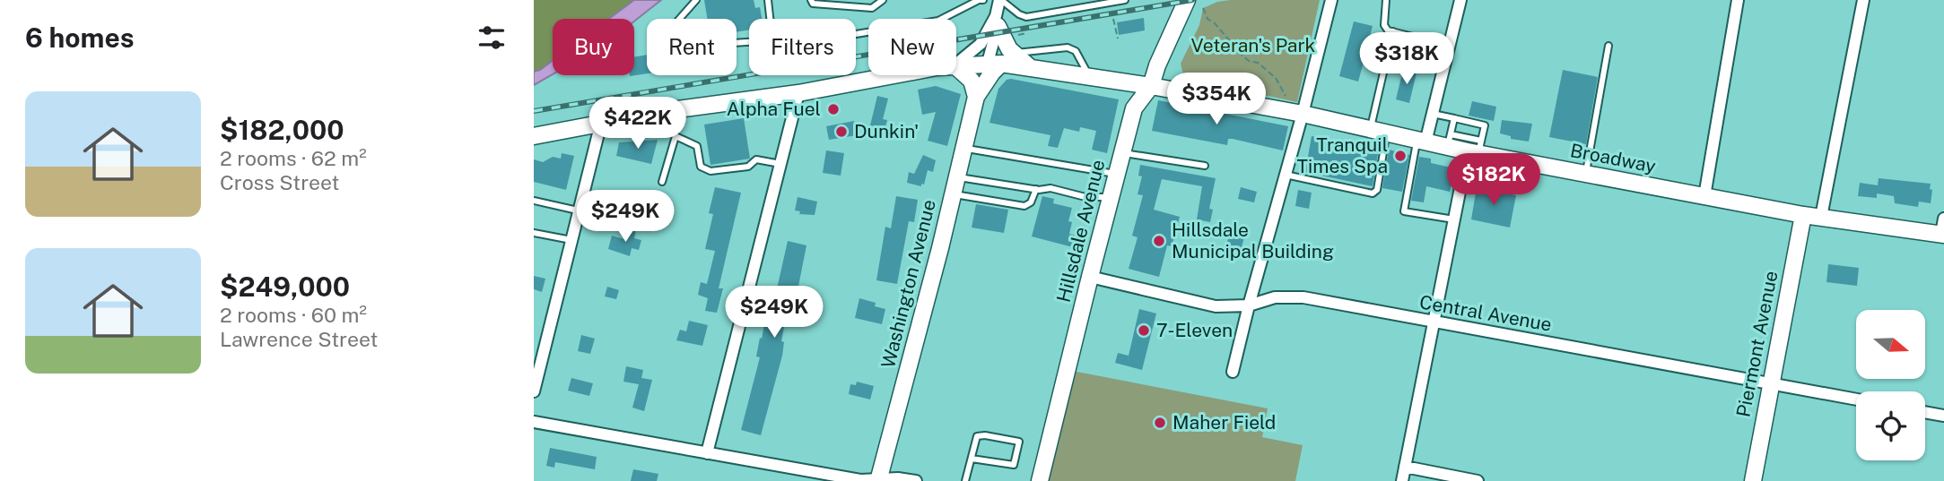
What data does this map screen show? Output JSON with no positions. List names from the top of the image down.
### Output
{
  "streets": {
    "street": [
      "Broadway",
      "Hillsdale Avenue",
      "Washington Avenue",
      "Central Avenue",
      "Piermont Avenue"
    ]
  },
  "crossings": [
    ["Broadway", "Hillsdale Avenue"],
    ["Broadway", "Washington Avenue"],
    ["Broadway", "Piermont Avenue"],
    ["Hillsdale Avenue", "Central Avenue"],
    ["Central Avenue", "Piermont Avenue"]
  ],
  "parks": ["Veteran's Park"],
  "places": [
    "Alpha Fuel",
    "Dunkin'",
    "Tranquil Times Spa",
    "Hillsdale Municipal Building",
    "7-Eleven",
    "Maher Field"
  ],
  "north": "right",
  "page": {
    "heading": "6 homes",
    "chip": [
      "Buy",
      "Rent",
      "Filters",
      "New"
    ],
    "price": [
      "$318K",
      "$354K",
      "$422K",
      "$182K",
      "$249K",
      "$249K"
    ],
    "list": [
      {
        "name": "$182,000",
        "note": "2 rooms · 62 m² · Cross Street"
      },
      {
        "name": "$249,000",
        "note": "2 rooms · 60 m² · Lawrence Street"
      }
    ]
  }
}
